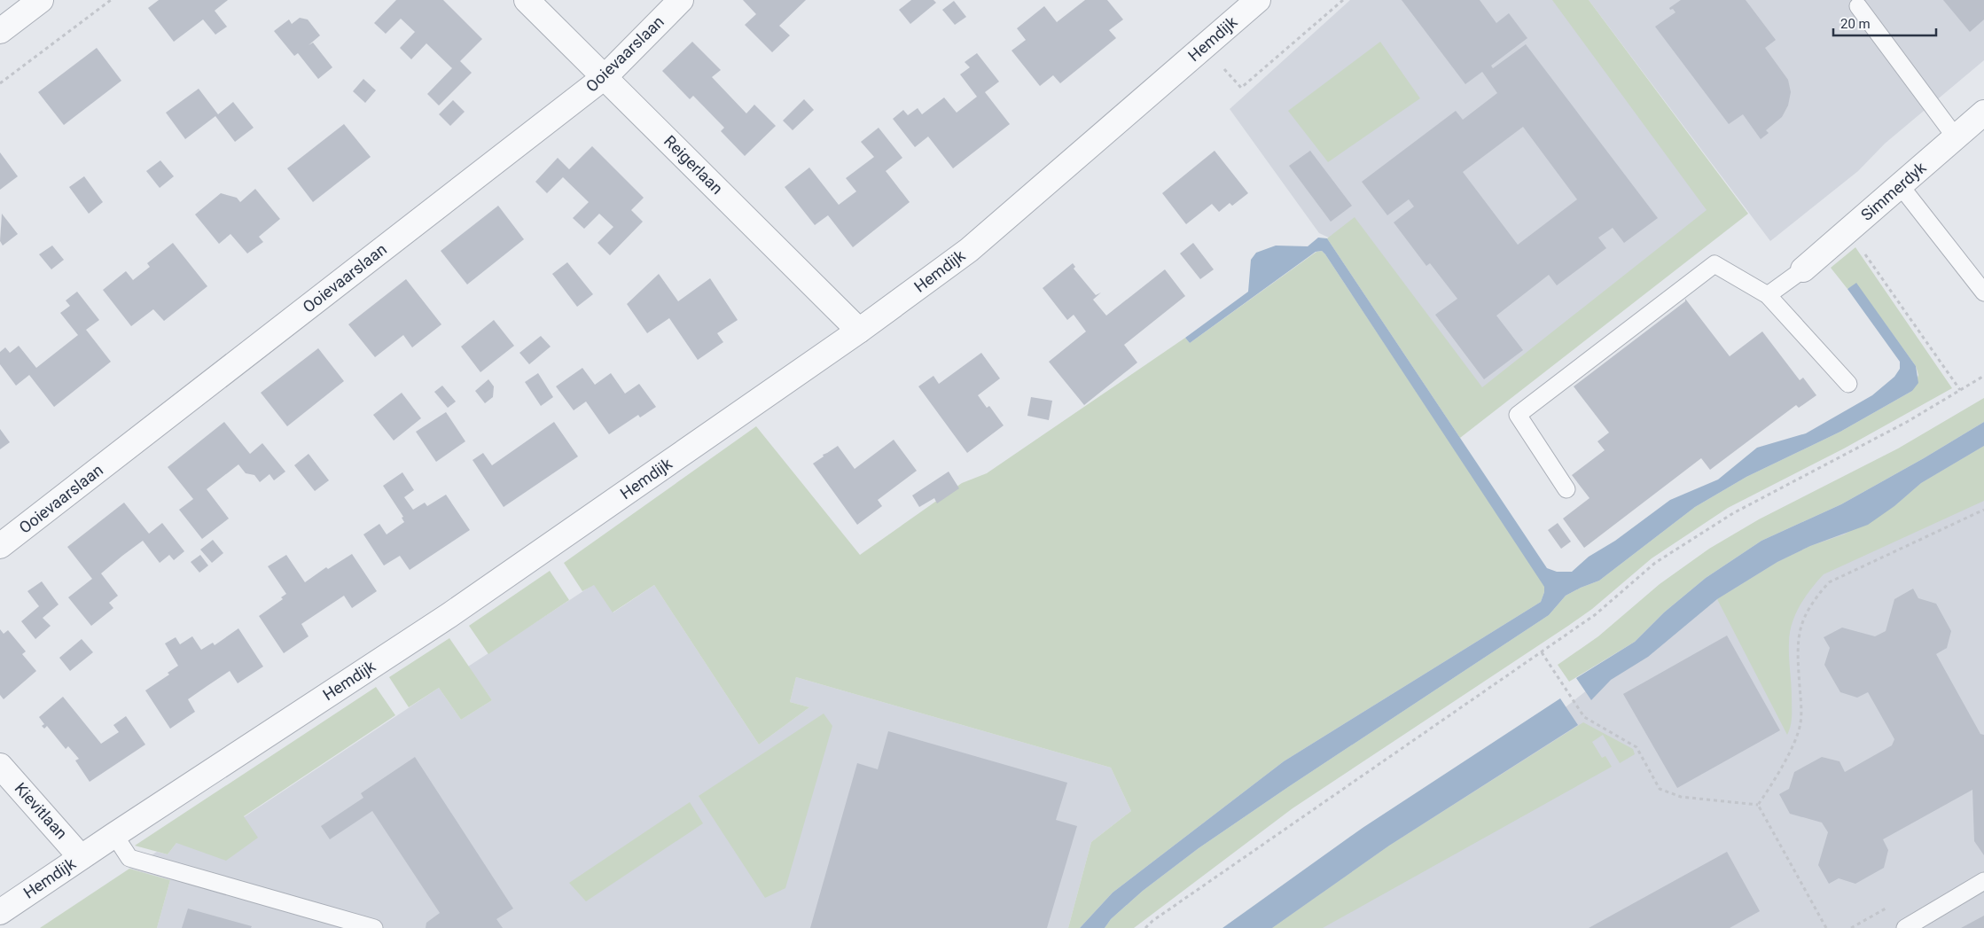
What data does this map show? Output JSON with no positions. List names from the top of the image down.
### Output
{
  "streets": {
    "street": [
      "Hemdijk",
      "Ooievaarslaan",
      "Reigerlaan",
      "Simmerdyk",
      "Kievitlaan"
    ]
  },
  "crossings": [
    ["Hemdijk", "Reigerlaan"],
    ["Hemdijk", "Kievitlaan"],
    ["Ooievaarslaan", "Reigerlaan"]
  ],
  "scale_bar": "20 m"
}
